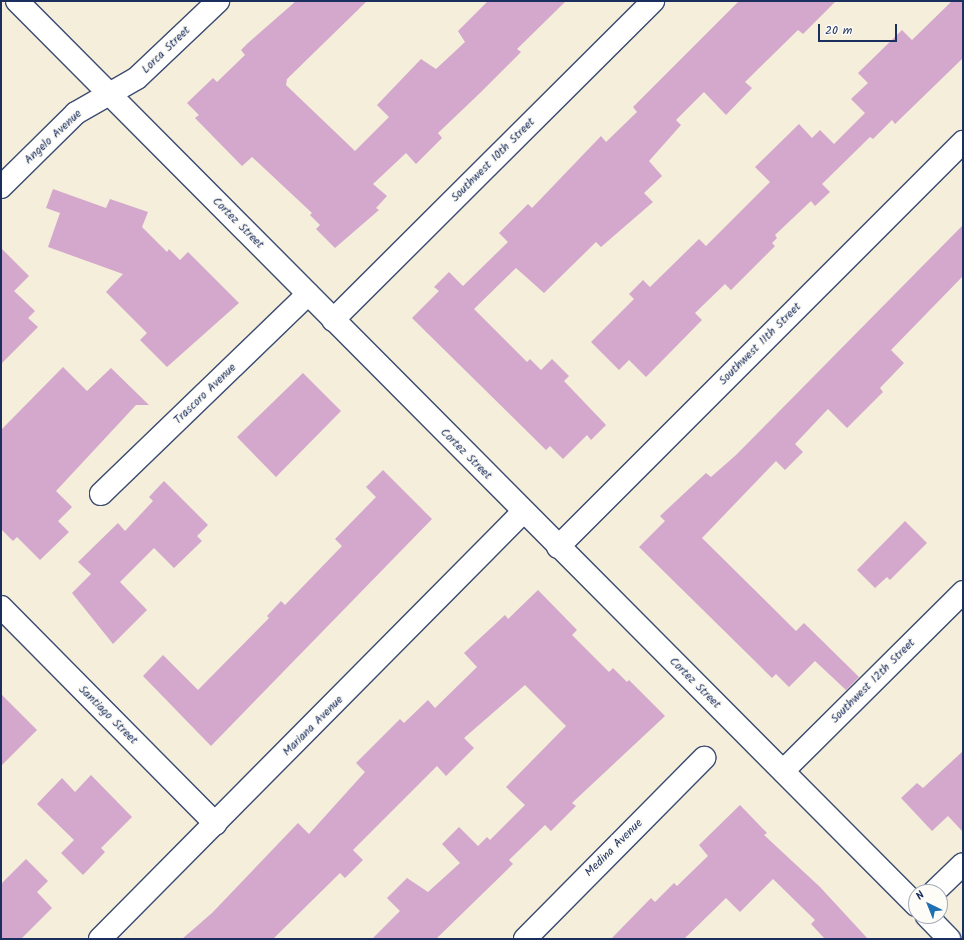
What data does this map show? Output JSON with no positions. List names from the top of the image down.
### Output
{
  "streets": {
    "street": [
      "Lorca Street",
      "Angelo Avenue",
      "Southwest 10th Street",
      "Cortez Street",
      "Southwest 11th Street",
      "Trascoro Avenue",
      "Southwest 12th Street",
      "Santiago Street",
      "Mariana Avenue",
      "Medina Avenue"
    ]
  },
  "crossings": [
    ["Lorca Street", "Angelo Avenue"],
    ["Lorca Street", "Cortez Street"],
    ["Angelo Avenue", "Cortez Street"],
    ["Southwest 10th Street", "Cortez Street"],
    ["Cortez Street", "Southwest 11th Street"],
    ["Cortez Street", "Trascoro Avenue"],
    ["Cortez Street", "Southwest 12th Street"],
    ["Cortez Street", "Mariana Avenue"],
    ["Santiago Street", "Mariana Avenue"]
  ],
  "scale_bar": "20 m",
  "north": "top left"
}
